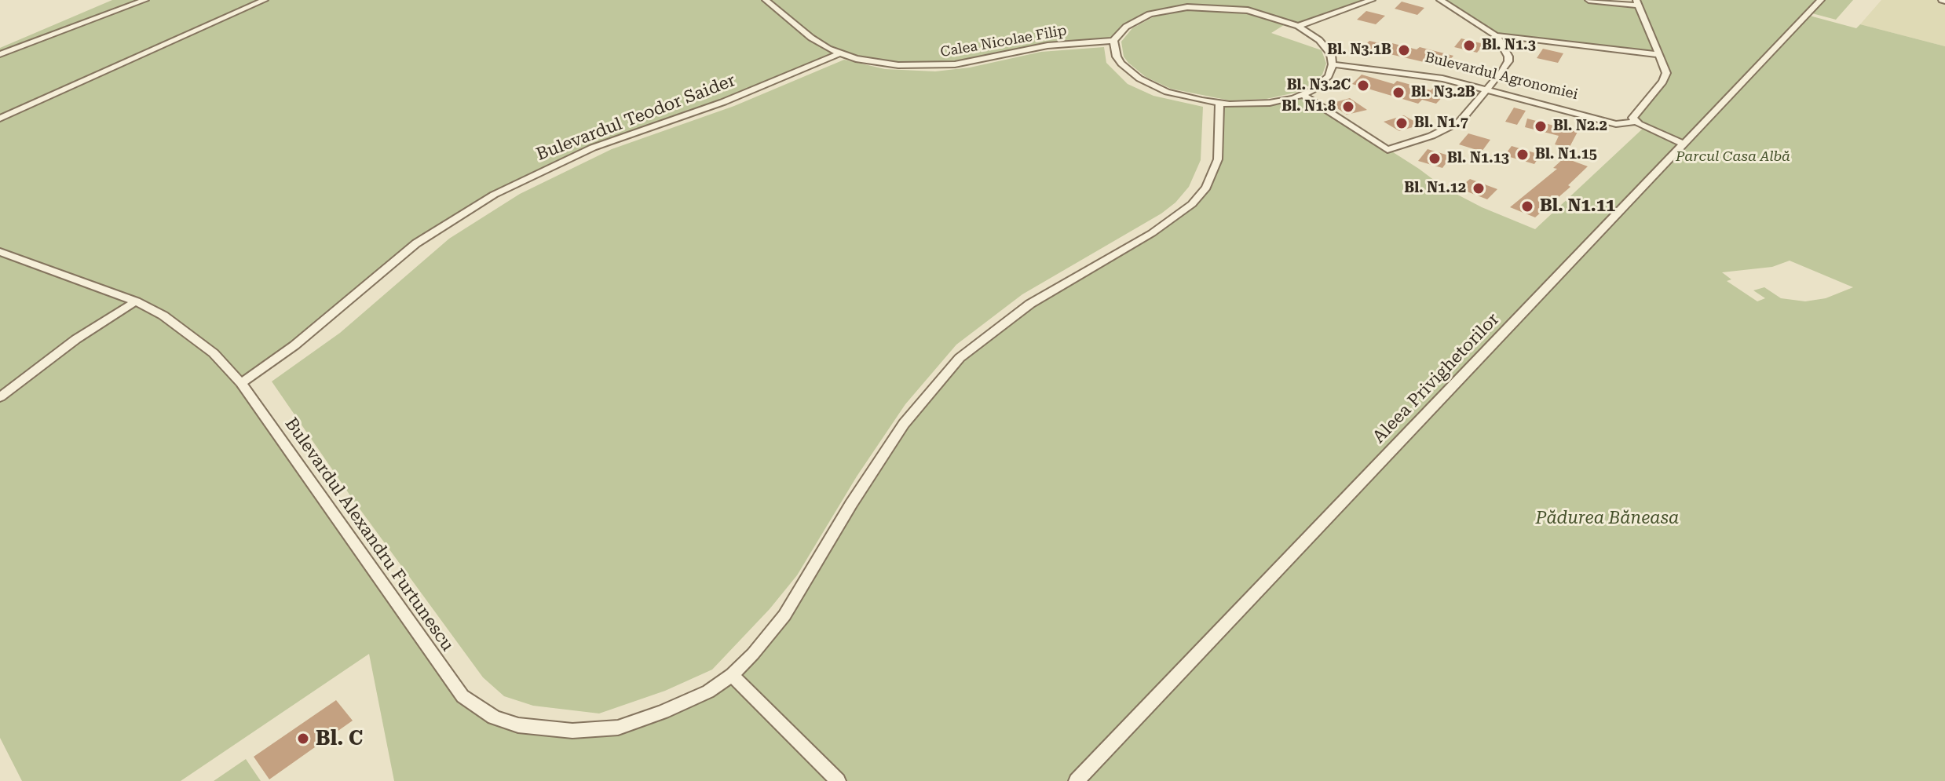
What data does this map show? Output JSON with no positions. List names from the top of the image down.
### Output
{
  "streets": {
    "street": [
      "Calea Nicolae Filip",
      "Bulevardul Agronomiei",
      "Bulevardul Teodor Saider",
      "Aleea Privighetorilor",
      "Bulevardul Alexandru Furtunescu"
    ]
  },
  "crossings": [
    ["Calea Nicolae Filip", "Bulevardul Teodor Saider"],
    ["Bulevardul Teodor Saider", "Bulevardul Alexandru Furtunescu"]
  ],
  "parks": ["Parcul Casa Albă", "Pădurea Băneasa"],
  "places": [
    "Bl. N1.3",
    "Bl. N3.1B",
    "Bl. N3.2C",
    "Bl. N3.2B",
    "Bl. N1.8",
    "Bl. N1.7",
    "Bl. N2.2",
    "Bl. N1.15",
    "Bl. N1.13",
    "Bl. N1.12",
    "Bl. N1.11",
    "Bl. C"
  ]
}
